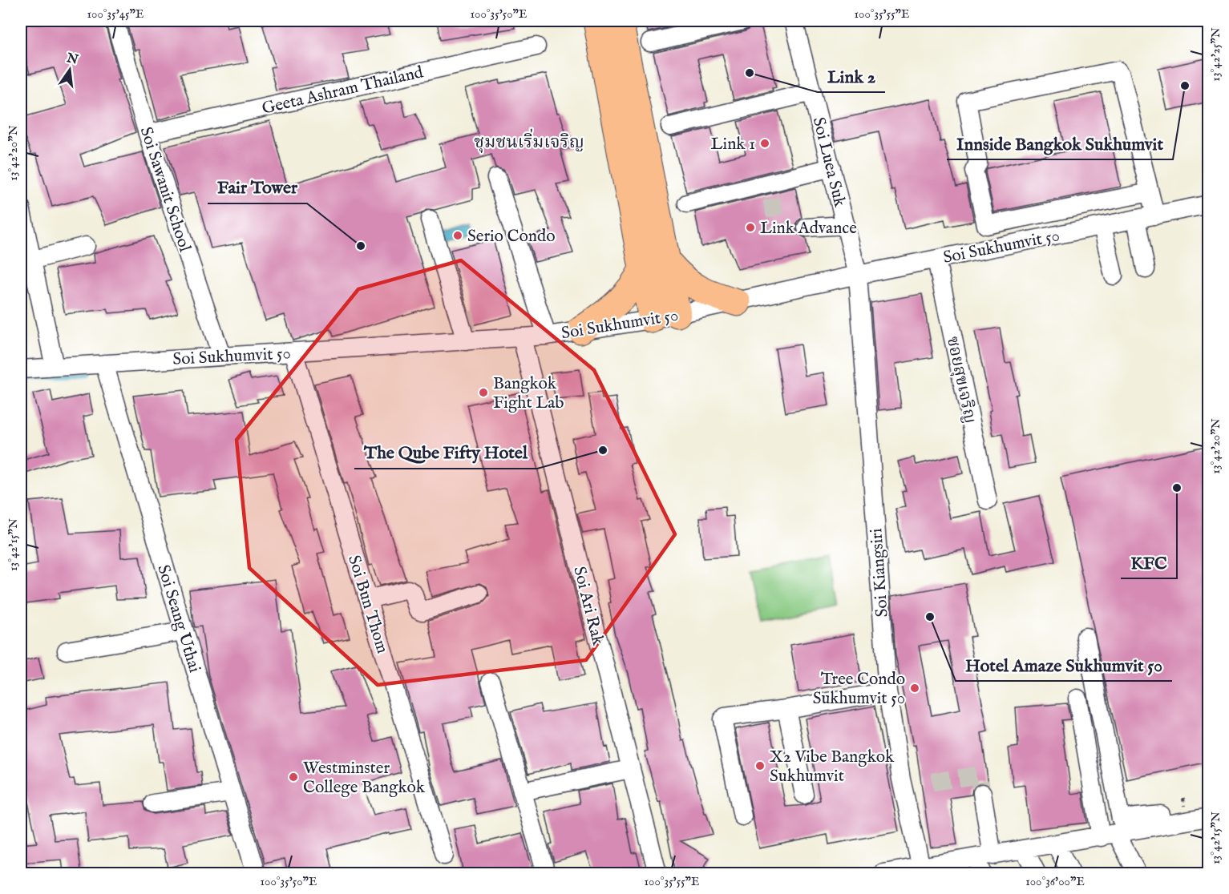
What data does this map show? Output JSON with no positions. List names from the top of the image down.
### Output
{
  "streets": {
    "street": [
      "Geeta Ashram Thailand",
      "Soi Luea Suk",
      "Soi Sawanit School",
      "Soi Sukhumvit 50",
      "ซอยสุขเจริญ",
      "Soi Kiangsiri",
      "Soi Bun Thom",
      "Soi Ari Rak",
      "Soi Seang Uthai"
    ]
  },
  "crossings": [
    ["Geeta Ashram Thailand", "Soi Sawanit School"],
    ["Soi Luea Suk", "Soi Sukhumvit 50"],
    ["Soi Luea Suk", "Soi Kiangsiri"],
    ["Soi Sawanit School", "Soi Sukhumvit 50"],
    ["Soi Sukhumvit 50", "ซอยสุขเจริญ"],
    ["Soi Sukhumvit 50", "Soi Kiangsiri"],
    ["Soi Sukhumvit 50", "Soi Bun Thom"],
    ["Soi Sukhumvit 50", "Soi Ari Rak"],
    ["Soi Sukhumvit 50", "Soi Seang Uthai"]
  ],
  "districts": ["ชุมชนเริ่มเจริญ"],
  "places": [
    "Link 2",
    "Innside Bangkok Sukhumvit",
    "Link 1",
    "Link Advance",
    "Serio Condo",
    "Fair Tower",
    "Bangkok Fight Lab",
    "The Qube Fifty Hotel",
    "KFC",
    "Hotel Amaze Sukhumvit 50",
    "Tree Condo Sukhumvit 50",
    "X2 Vibe Bangkok Sukhumvit",
    "Westminster College Bangkok"
  ],
  "north": "top",
  "coordinates": [
    "100°35'45\"E",
    "100°35'50\"E",
    "100°35'55\"E",
    "13°42'25\"N",
    "13°42'20\"N",
    "13°42'15\"N",
    "100°36'00\"E"
  ]
}
